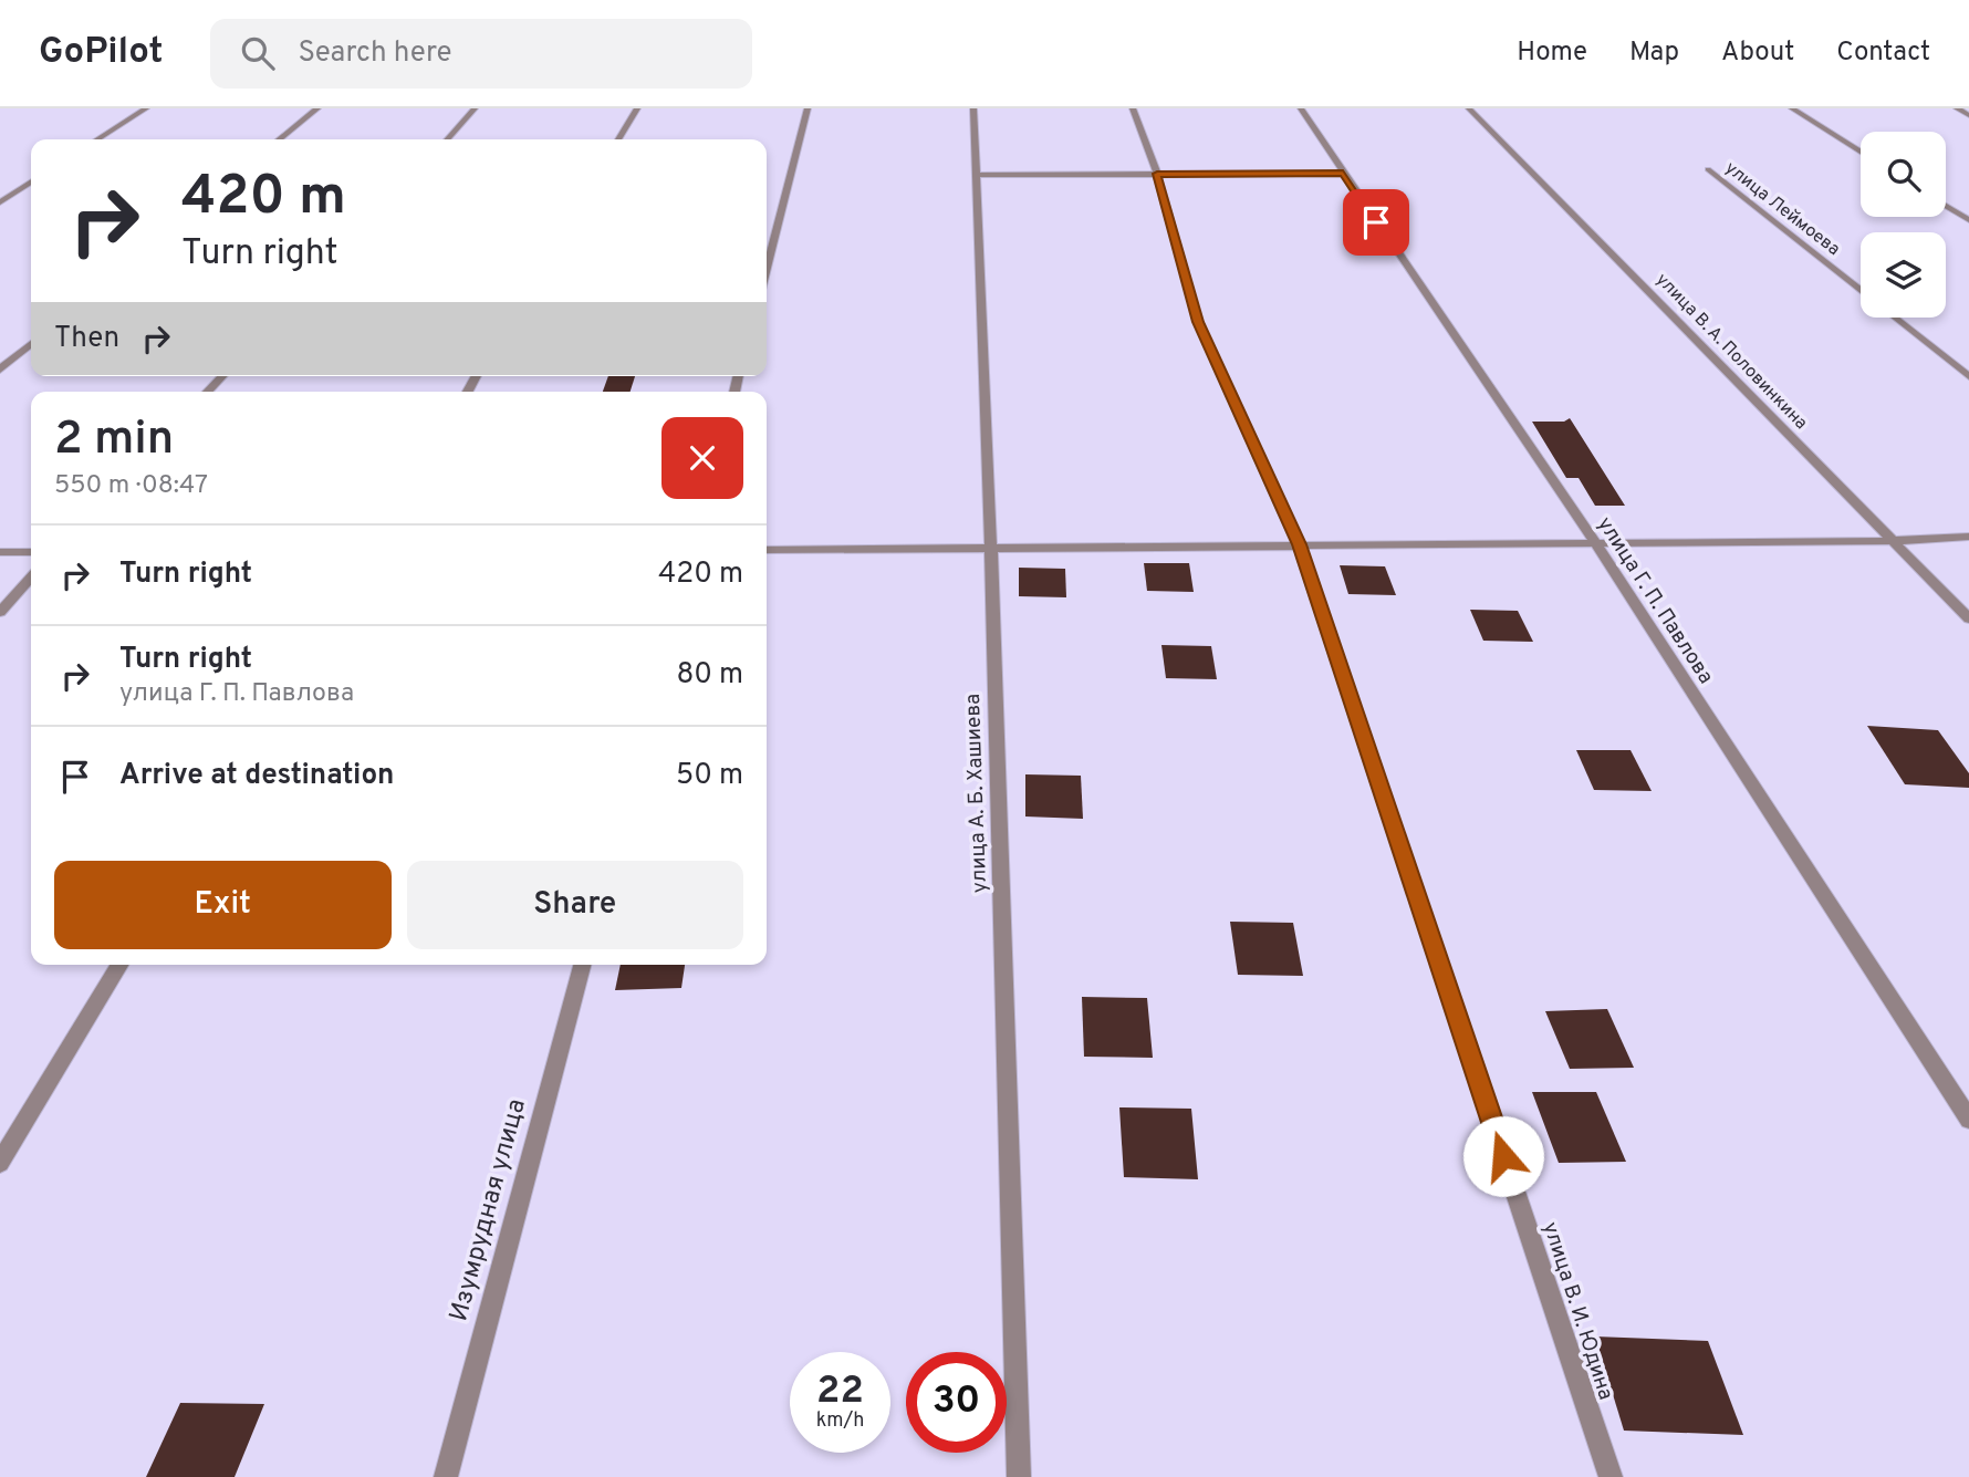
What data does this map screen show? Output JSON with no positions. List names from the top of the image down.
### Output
{
  "streets": {
    "street": [
      "улица Леймоева",
      "улица В. А. Половинкина",
      "улица Г. П. Павлова",
      "улица А. Б. Хашиева",
      "Изумрудная улица",
      "улица В. И. Юдина"
    ]
  },
  "page": {
    "header": "GoPilot",
    "search": "Search here",
    "nav": [
      "Home",
      "Map",
      "About",
      "Contact"
    ],
    "turn": ["420 m", "Turn right"],
    "then": "Then",
    "heading": ["2 min", "550 m · 08:47"],
    "list": [
      {
        "name": "Turn right",
        "value": "420 m"
      },
      {
        "name": "Turn right",
        "note": "улица Г. П. Павлова",
        "value": "80 m"
      },
      {
        "name": "Arrive at destination",
        "value": "50 m"
      }
    ],
    "buttons": ["Exit", "Share"],
    "speed": "22 km/h",
    "limit": "30"
  }
}
